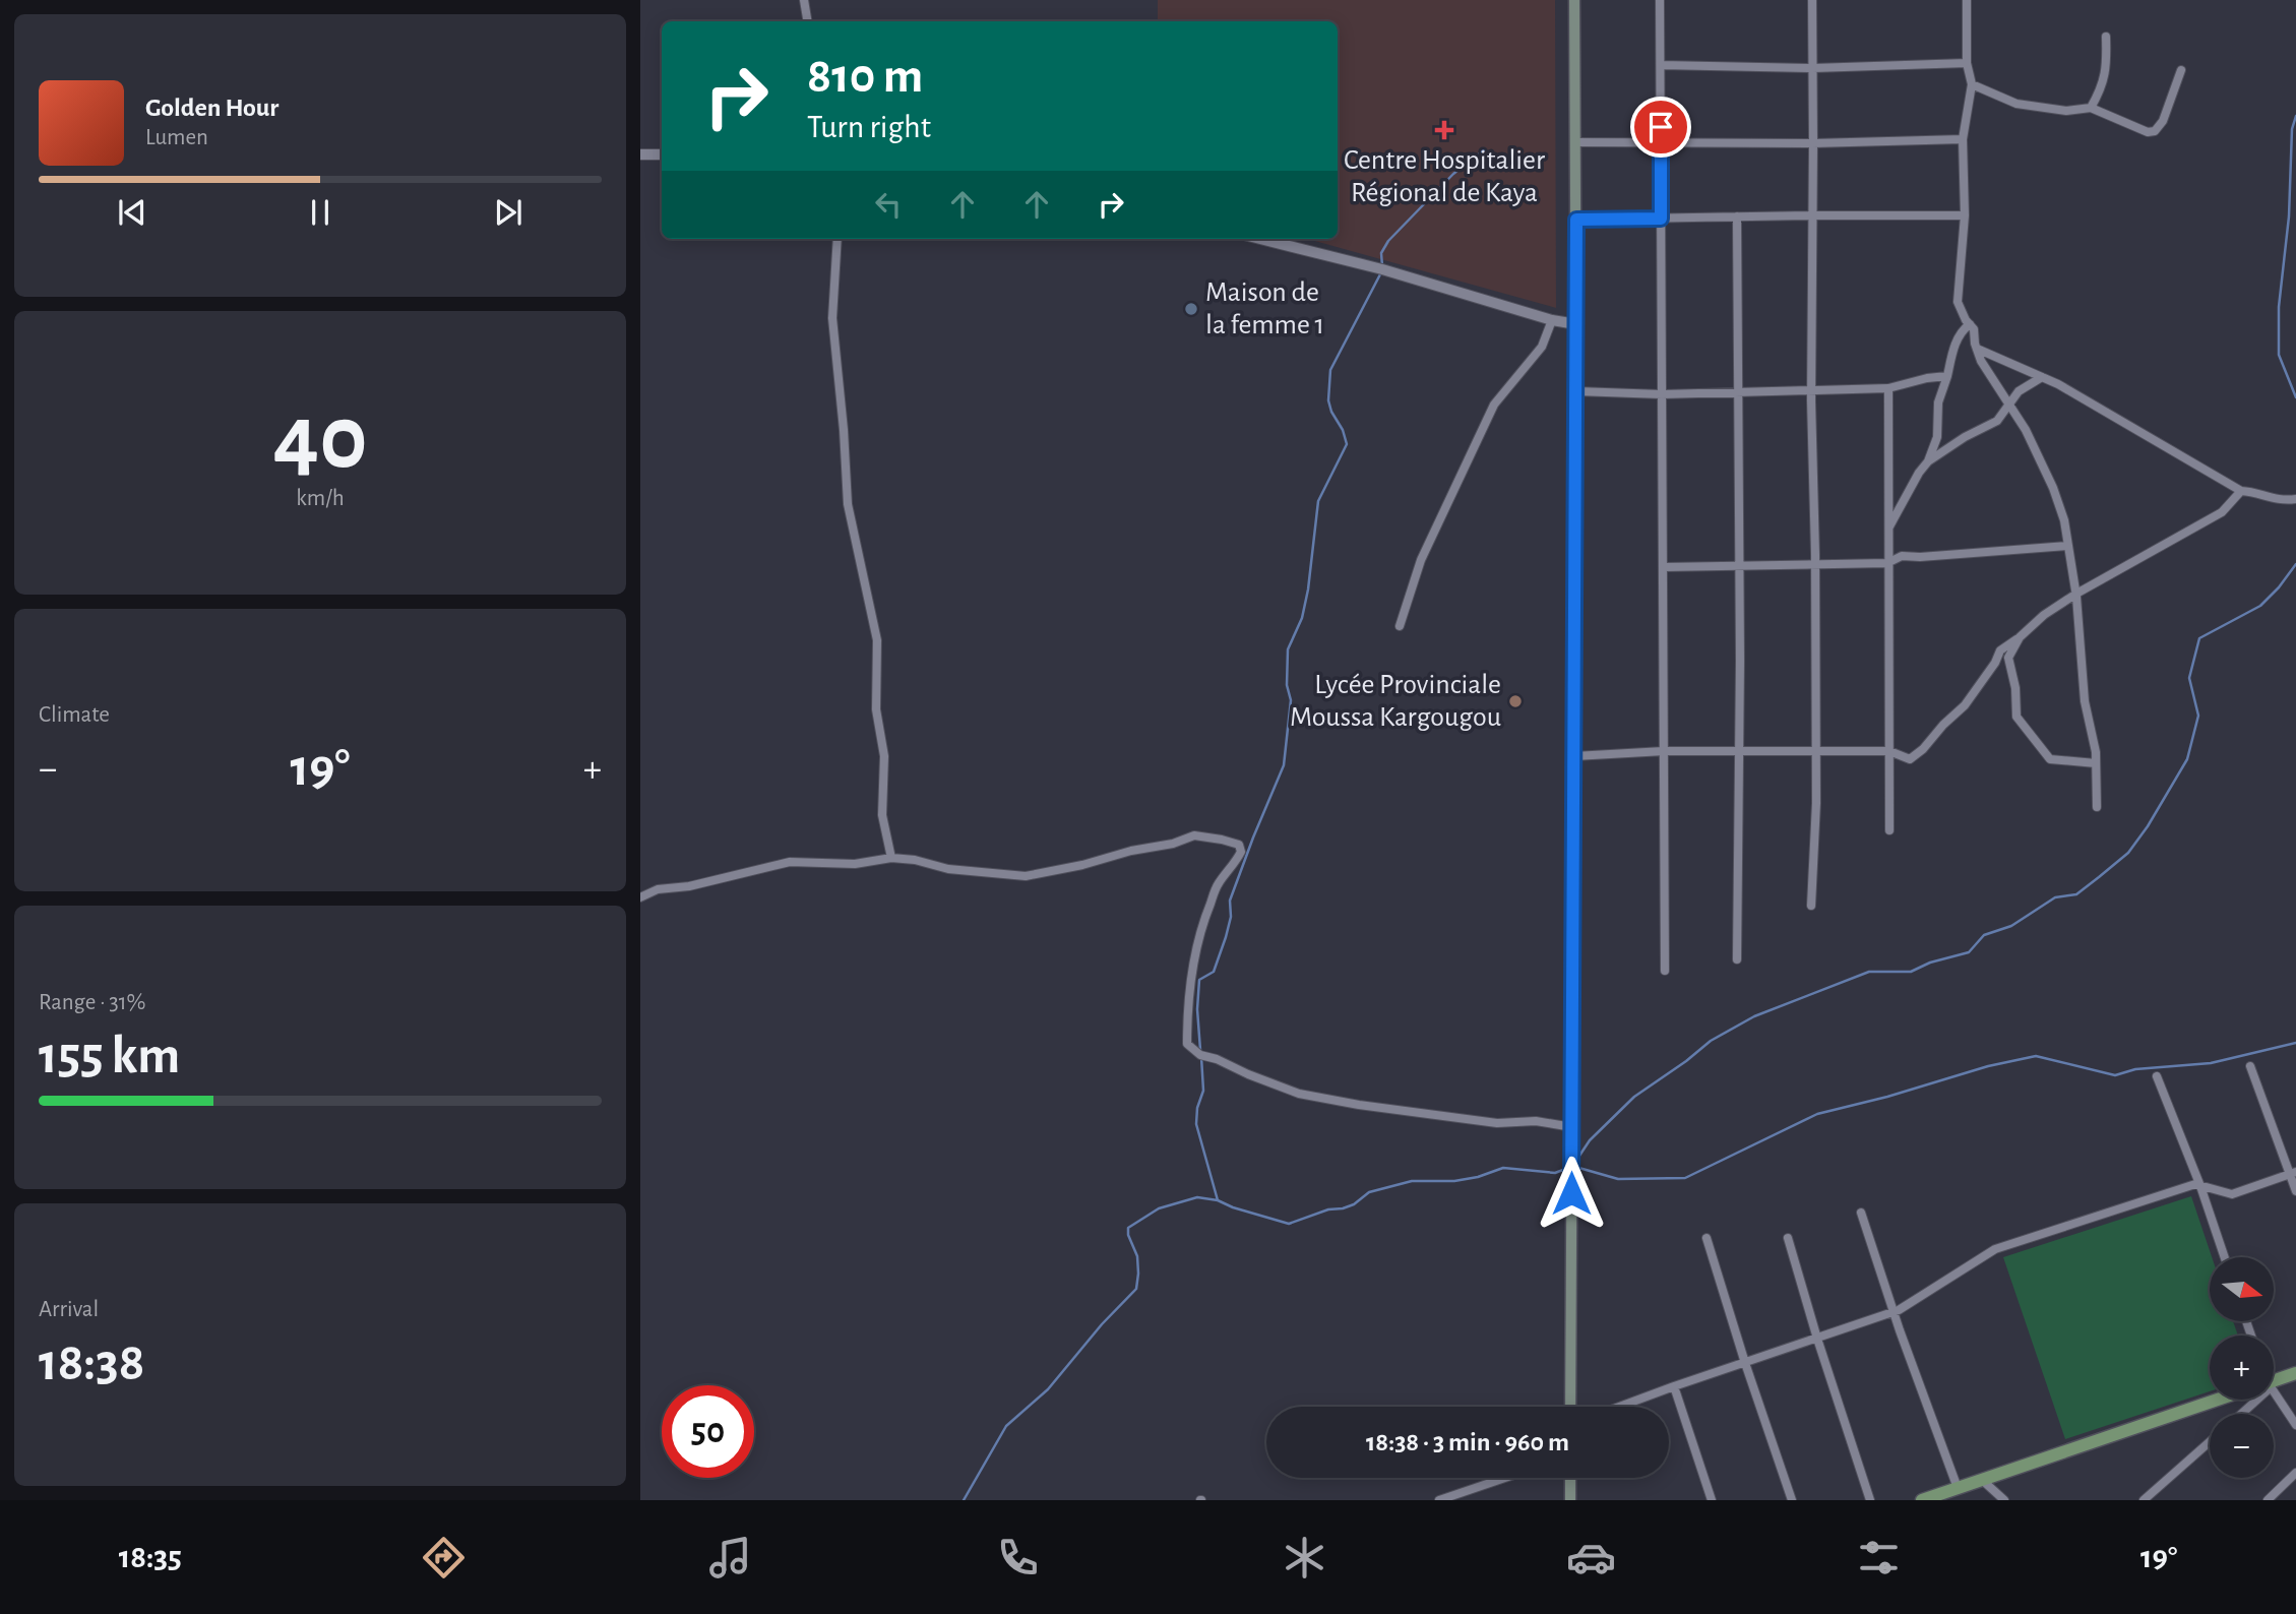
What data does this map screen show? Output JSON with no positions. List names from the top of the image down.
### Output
{
  "places": {
    "health": ["Centre Hospitalier Régional de Kaya"],
    "other": ["Maison de la femme 1", "Lycée Provinciale Moussa Kargougou"]
  },
  "north": "right",
  "page": {
    "turn": ["810 m", "Turn right"],
    "song": ["Golden Hour", "Lumen"],
    "tile": [
      ["40", "km/h"],
      "Climate",
      ["Range · 31%", "155 km"],
      ["Arrival", "18:38"]
    ],
    "heat": ["−", "19°", "+"],
    "map_buttons": ["+", "−"],
    "limit": "50",
    "trip": "18:38 · 3 min · 960 m",
    "tabs": ["18:35", "19°"]
  }
}
